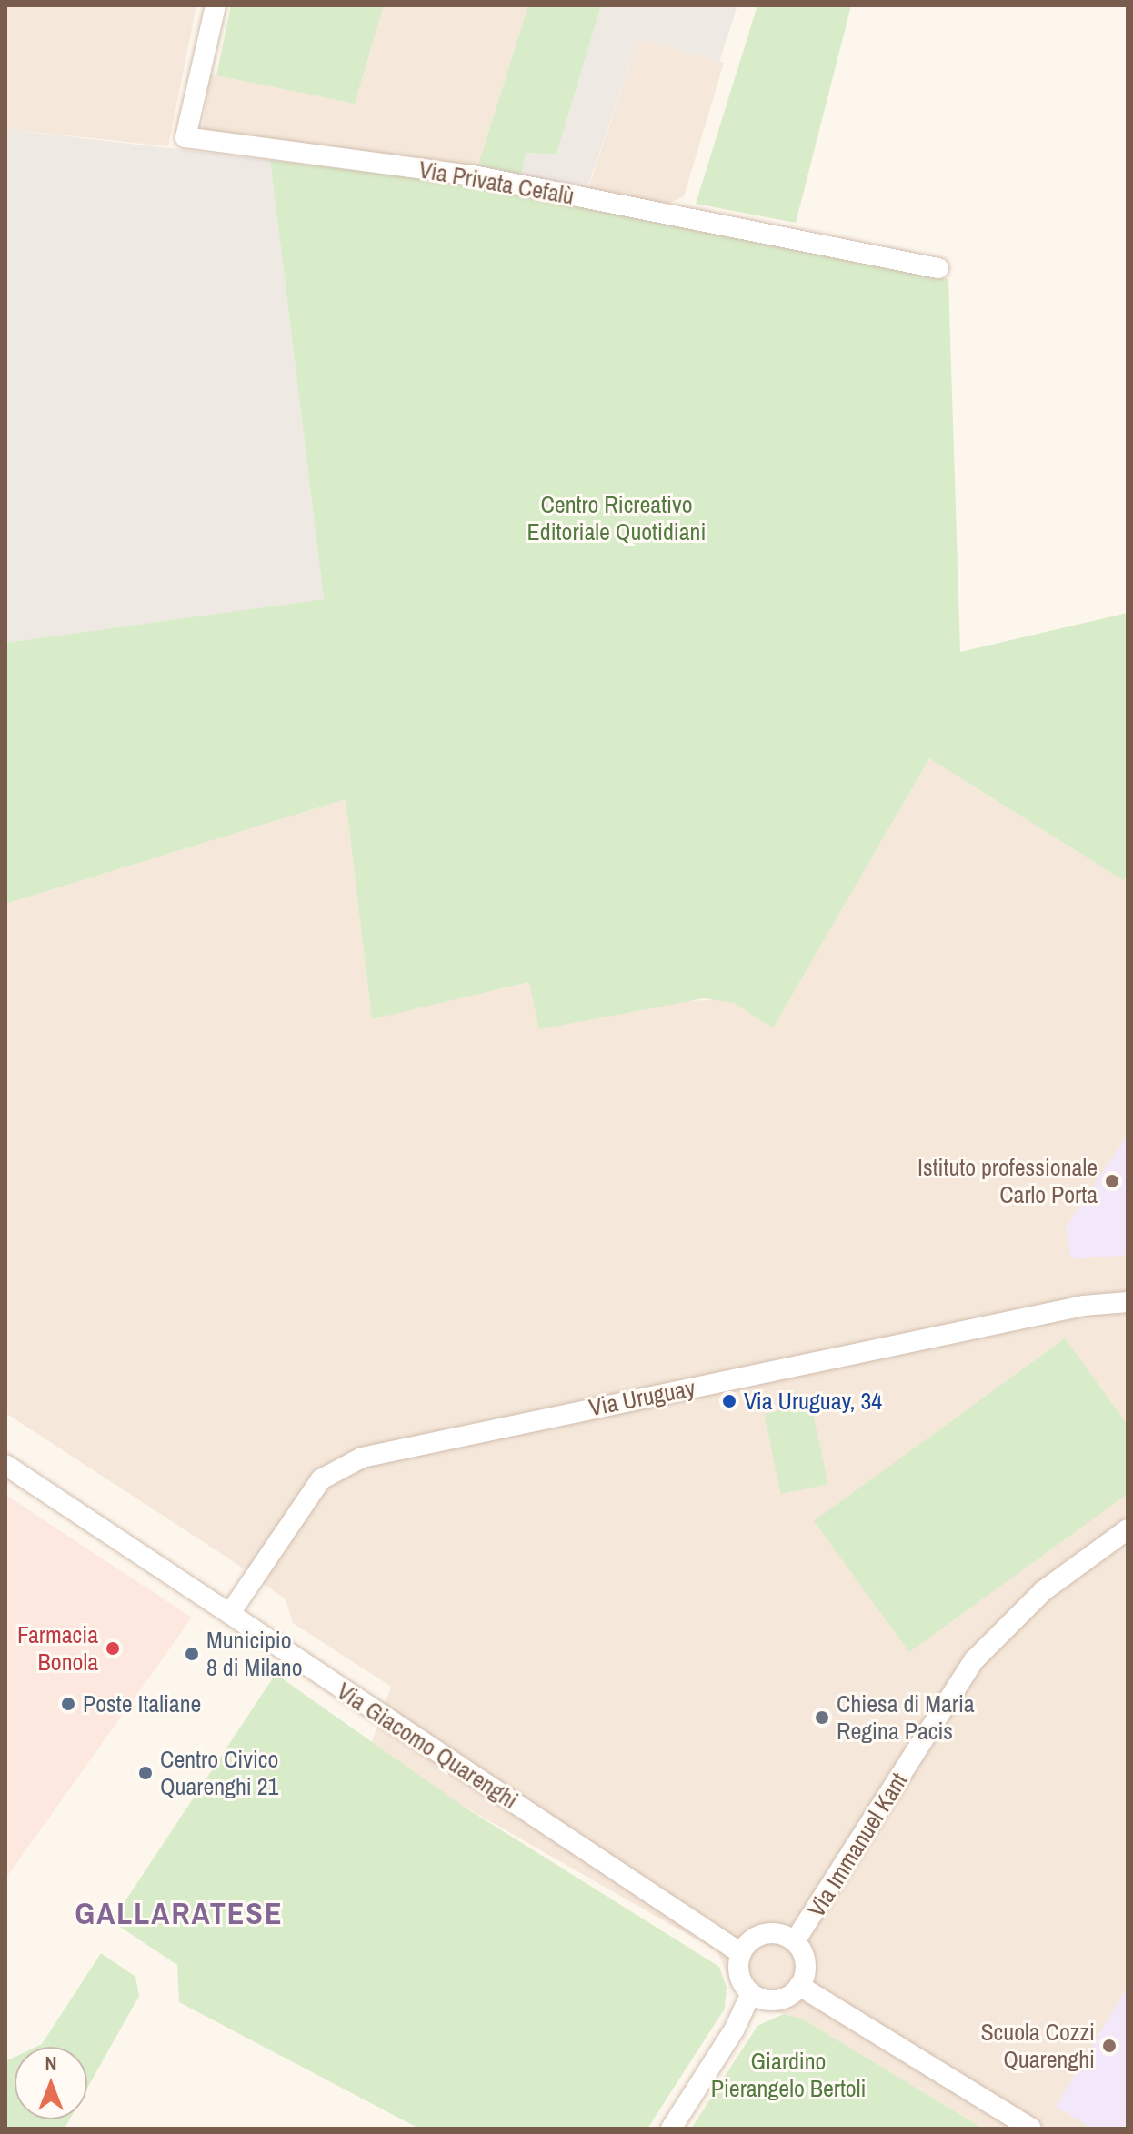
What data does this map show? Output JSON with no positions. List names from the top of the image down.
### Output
{
  "streets": {
    "street": [
      "Via Privata Cefalù",
      "Via Uruguay",
      "Via Giacomo Quarenghi",
      "Via Immanuel Kant"
    ]
  },
  "crossings": [
    ["Via Uruguay", "Via Giacomo Quarenghi"],
    ["Via Giacomo Quarenghi", "Via Immanuel Kant"]
  ],
  "districts": ["GALLARATESE"],
  "parks": ["Centro Ricreativo Editoriale Quotidiani", "Giardino Pierangelo Bertoli"],
  "places": [
    "Istituto professionale Carlo Porta",
    "Via Uruguay, 34",
    "Farmacia Bonola",
    "Municipio 8 di Milano",
    "Poste Italiane",
    "Chiesa di Maria Regina Pacis",
    "Centro Civico Quarenghi 21",
    "Scuola Cozzi Quarenghi"
  ],
  "north": "top"
}
